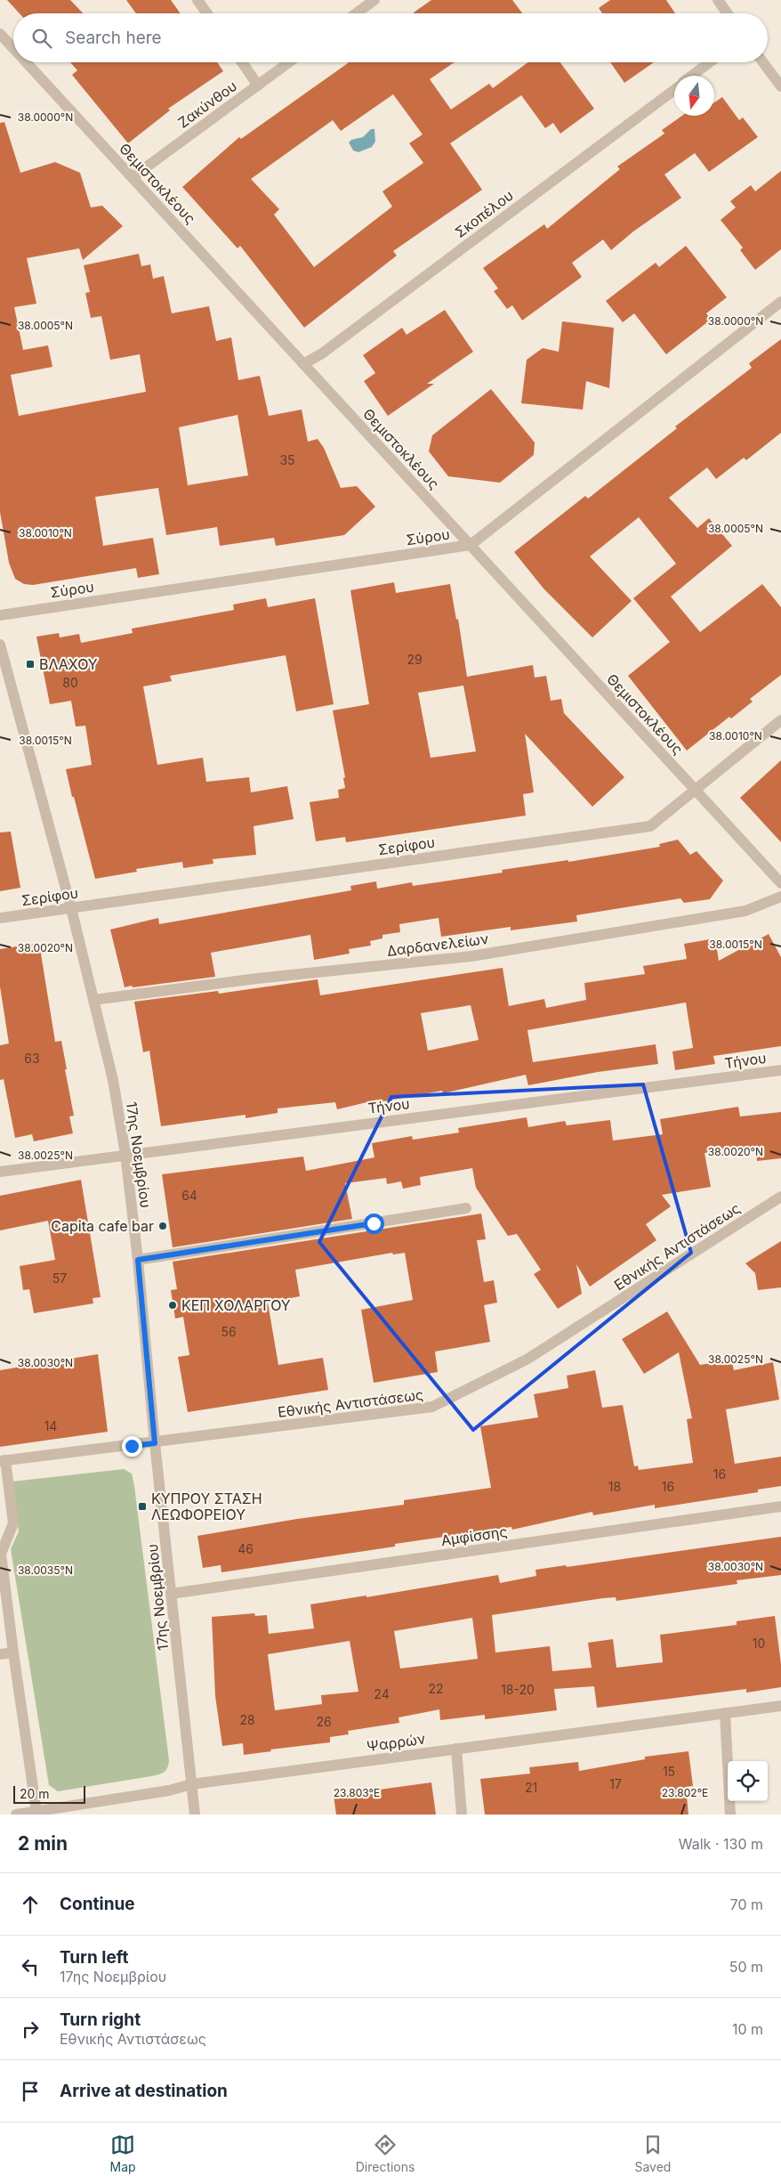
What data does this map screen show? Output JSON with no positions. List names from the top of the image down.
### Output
{
  "streets": {
    "street": [
      "Ζακύνθου",
      "Θεμιστοκλέους",
      "Σκοπέλου",
      "Σύρου",
      "Σερίφου",
      "Δαρδανελείων",
      "Τήνου",
      "17ης Νοεμβρίου",
      "Εθνικής Αντιστάσεως",
      "Αμφίσσης",
      "Ψαρρών"
    ]
  },
  "crossings": [
    ["Ζακύνθου", "Θεμιστοκλέους"],
    ["Θεμιστοκλέους", "Σκοπέλου"],
    ["Θεμιστοκλέους", "Σύρου"],
    ["Θεμιστοκλέους", "Σερίφου"],
    ["Σερίφου", "17ης Νοεμβρίου"],
    ["Δαρδανελείων", "17ης Νοεμβρίου"],
    ["Τήνου", "17ης Νοεμβρίου"],
    ["17ης Νοεμβρίου", "Εθνικής Αντιστάσεως"],
    ["17ης Νοεμβρίου", "Αμφίσσης"],
    ["17ης Νοεμβρίου", "Ψαρρών"]
  ],
  "places": {
    "transit": ["ΒΛΑΧΟΥ", "ΚΥΠΡΟΥ ΣΤΑΣΗ ΛΕΩΦΟΡΕΙΟΥ"],
    "other": ["Capita cafe bar", "ΚΕΠ ΧΟΛΑΡΓΟΥ"]
  },
  "house_numbers": [
    "35",
    "29",
    "80",
    "63",
    "64",
    "57",
    "56",
    "14",
    "16",
    "18",
    "16",
    "46",
    "10",
    "22",
    "18-20",
    "24",
    "28",
    "26",
    "15",
    "17",
    "21"
  ],
  "scale_bar": "20 m",
  "north": "bottom",
  "page": {
    "search": "Search here",
    "scale": "20 m",
    "heading": ["2 min", "Walk · 130 m"],
    "list": [
      ["Continue", "70 m"],
      ["Turn left", "17ης Νοεμβρίου", "50 m"],
      ["Turn right", "Εθνικής Αντιστάσεως", "10 m"],
      "Arrive at destination"
    ],
    "nav": ["Map", "Directions", "Saved"]
  },
  "coordinates": [
    "38.0000°N",
    "38.0005°N",
    "38.0010°N",
    "38.0015°N",
    "38.0020°N",
    "38.0025°N",
    "38.0030°N",
    "38.0035°N",
    "23.803°E",
    "23.802°E"
  ]
}
